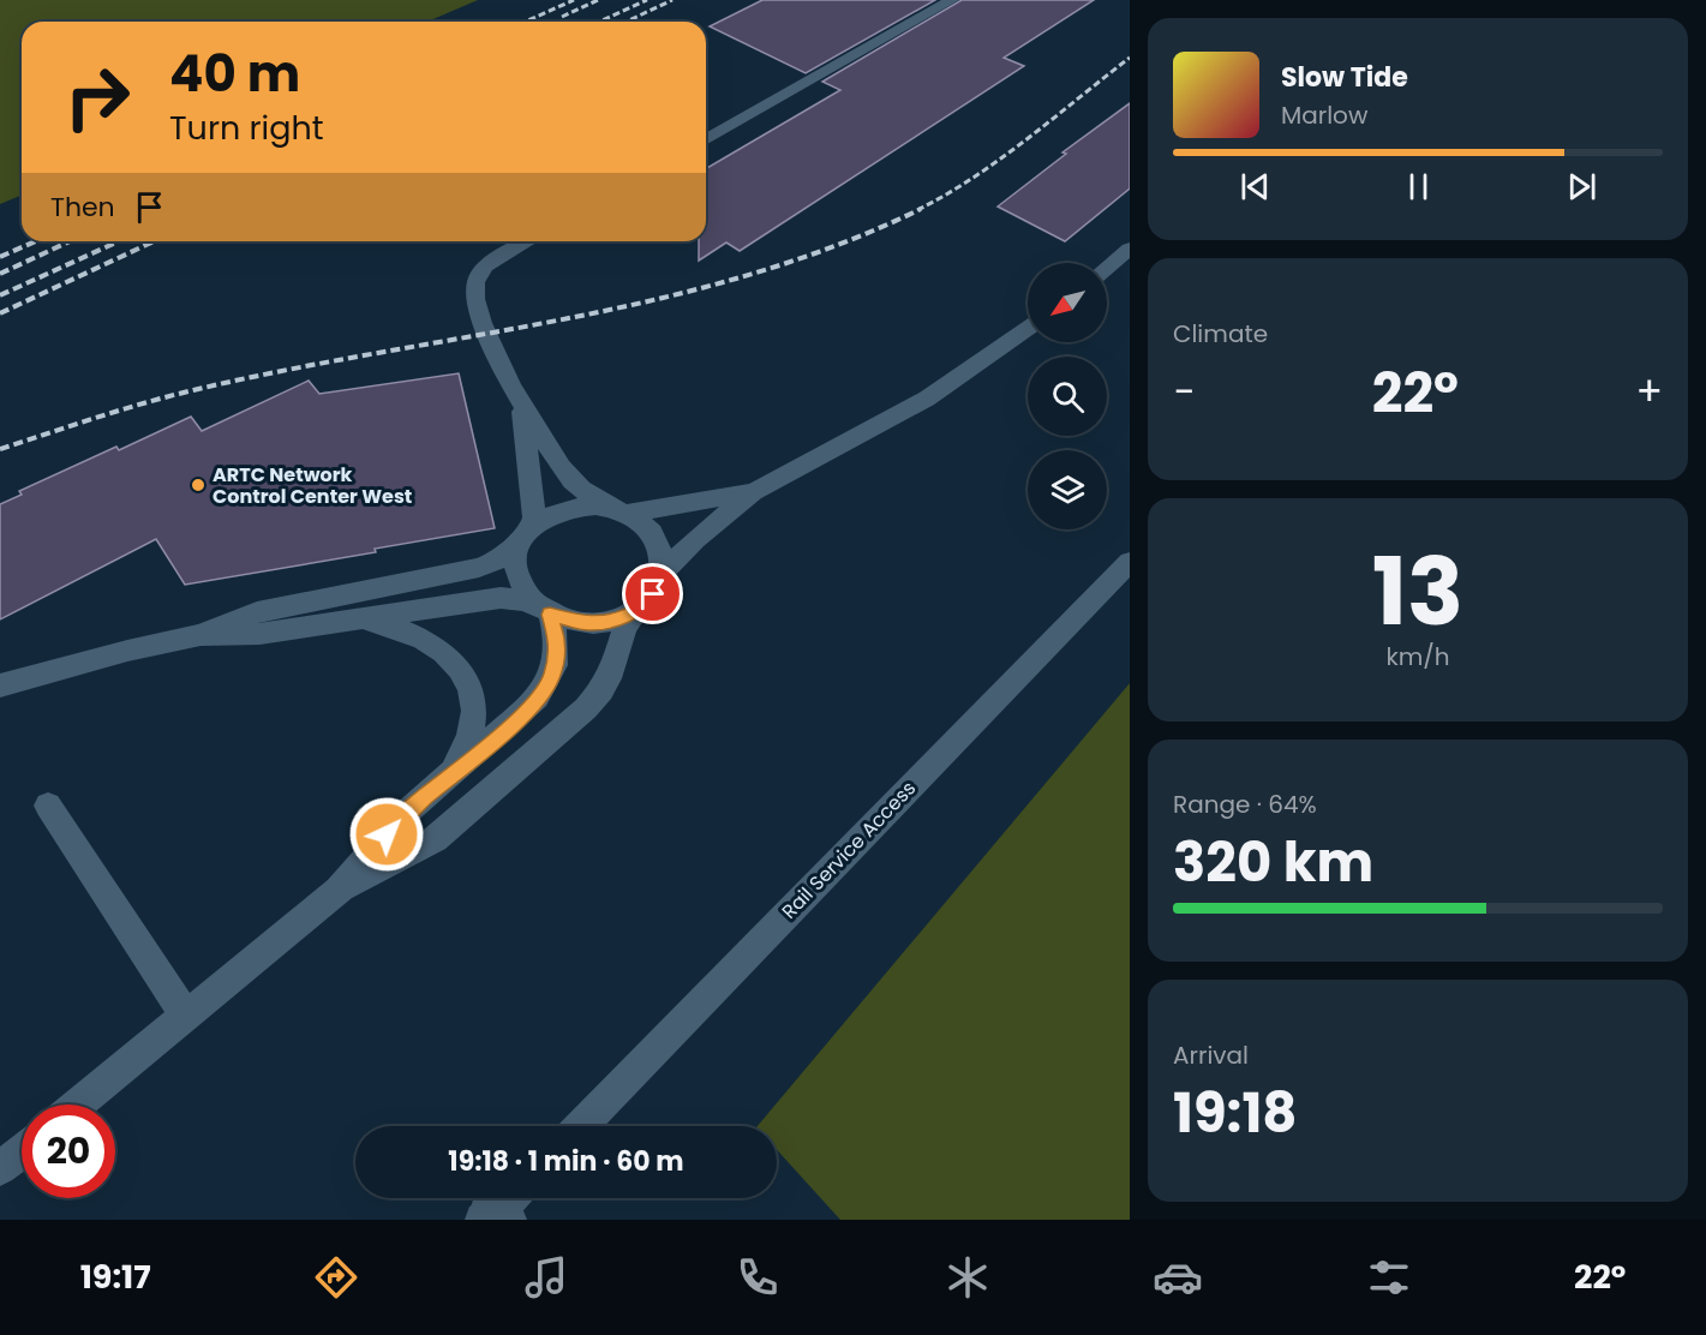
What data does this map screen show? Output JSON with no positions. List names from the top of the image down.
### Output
{
  "streets": {
    "lane": ["Rail Service Access"]
  },
  "places": ["ARTC Network Control Center West"],
  "north": "bottom left",
  "page": {
    "turn": ["40 m", "Turn right"],
    "song": ["Slow Tide", "Marlow"],
    "then": "Then",
    "tile": [
      "Climate",
      ["13", "km/h"],
      ["Range · 64%", "320 km"],
      ["Arrival", "19:18"]
    ],
    "heat": ["−", "22°", "+"],
    "limit": "20",
    "trip": "19:18 · 1 min · 60 m",
    "tabs": ["19:17", "22°"]
  }
}
